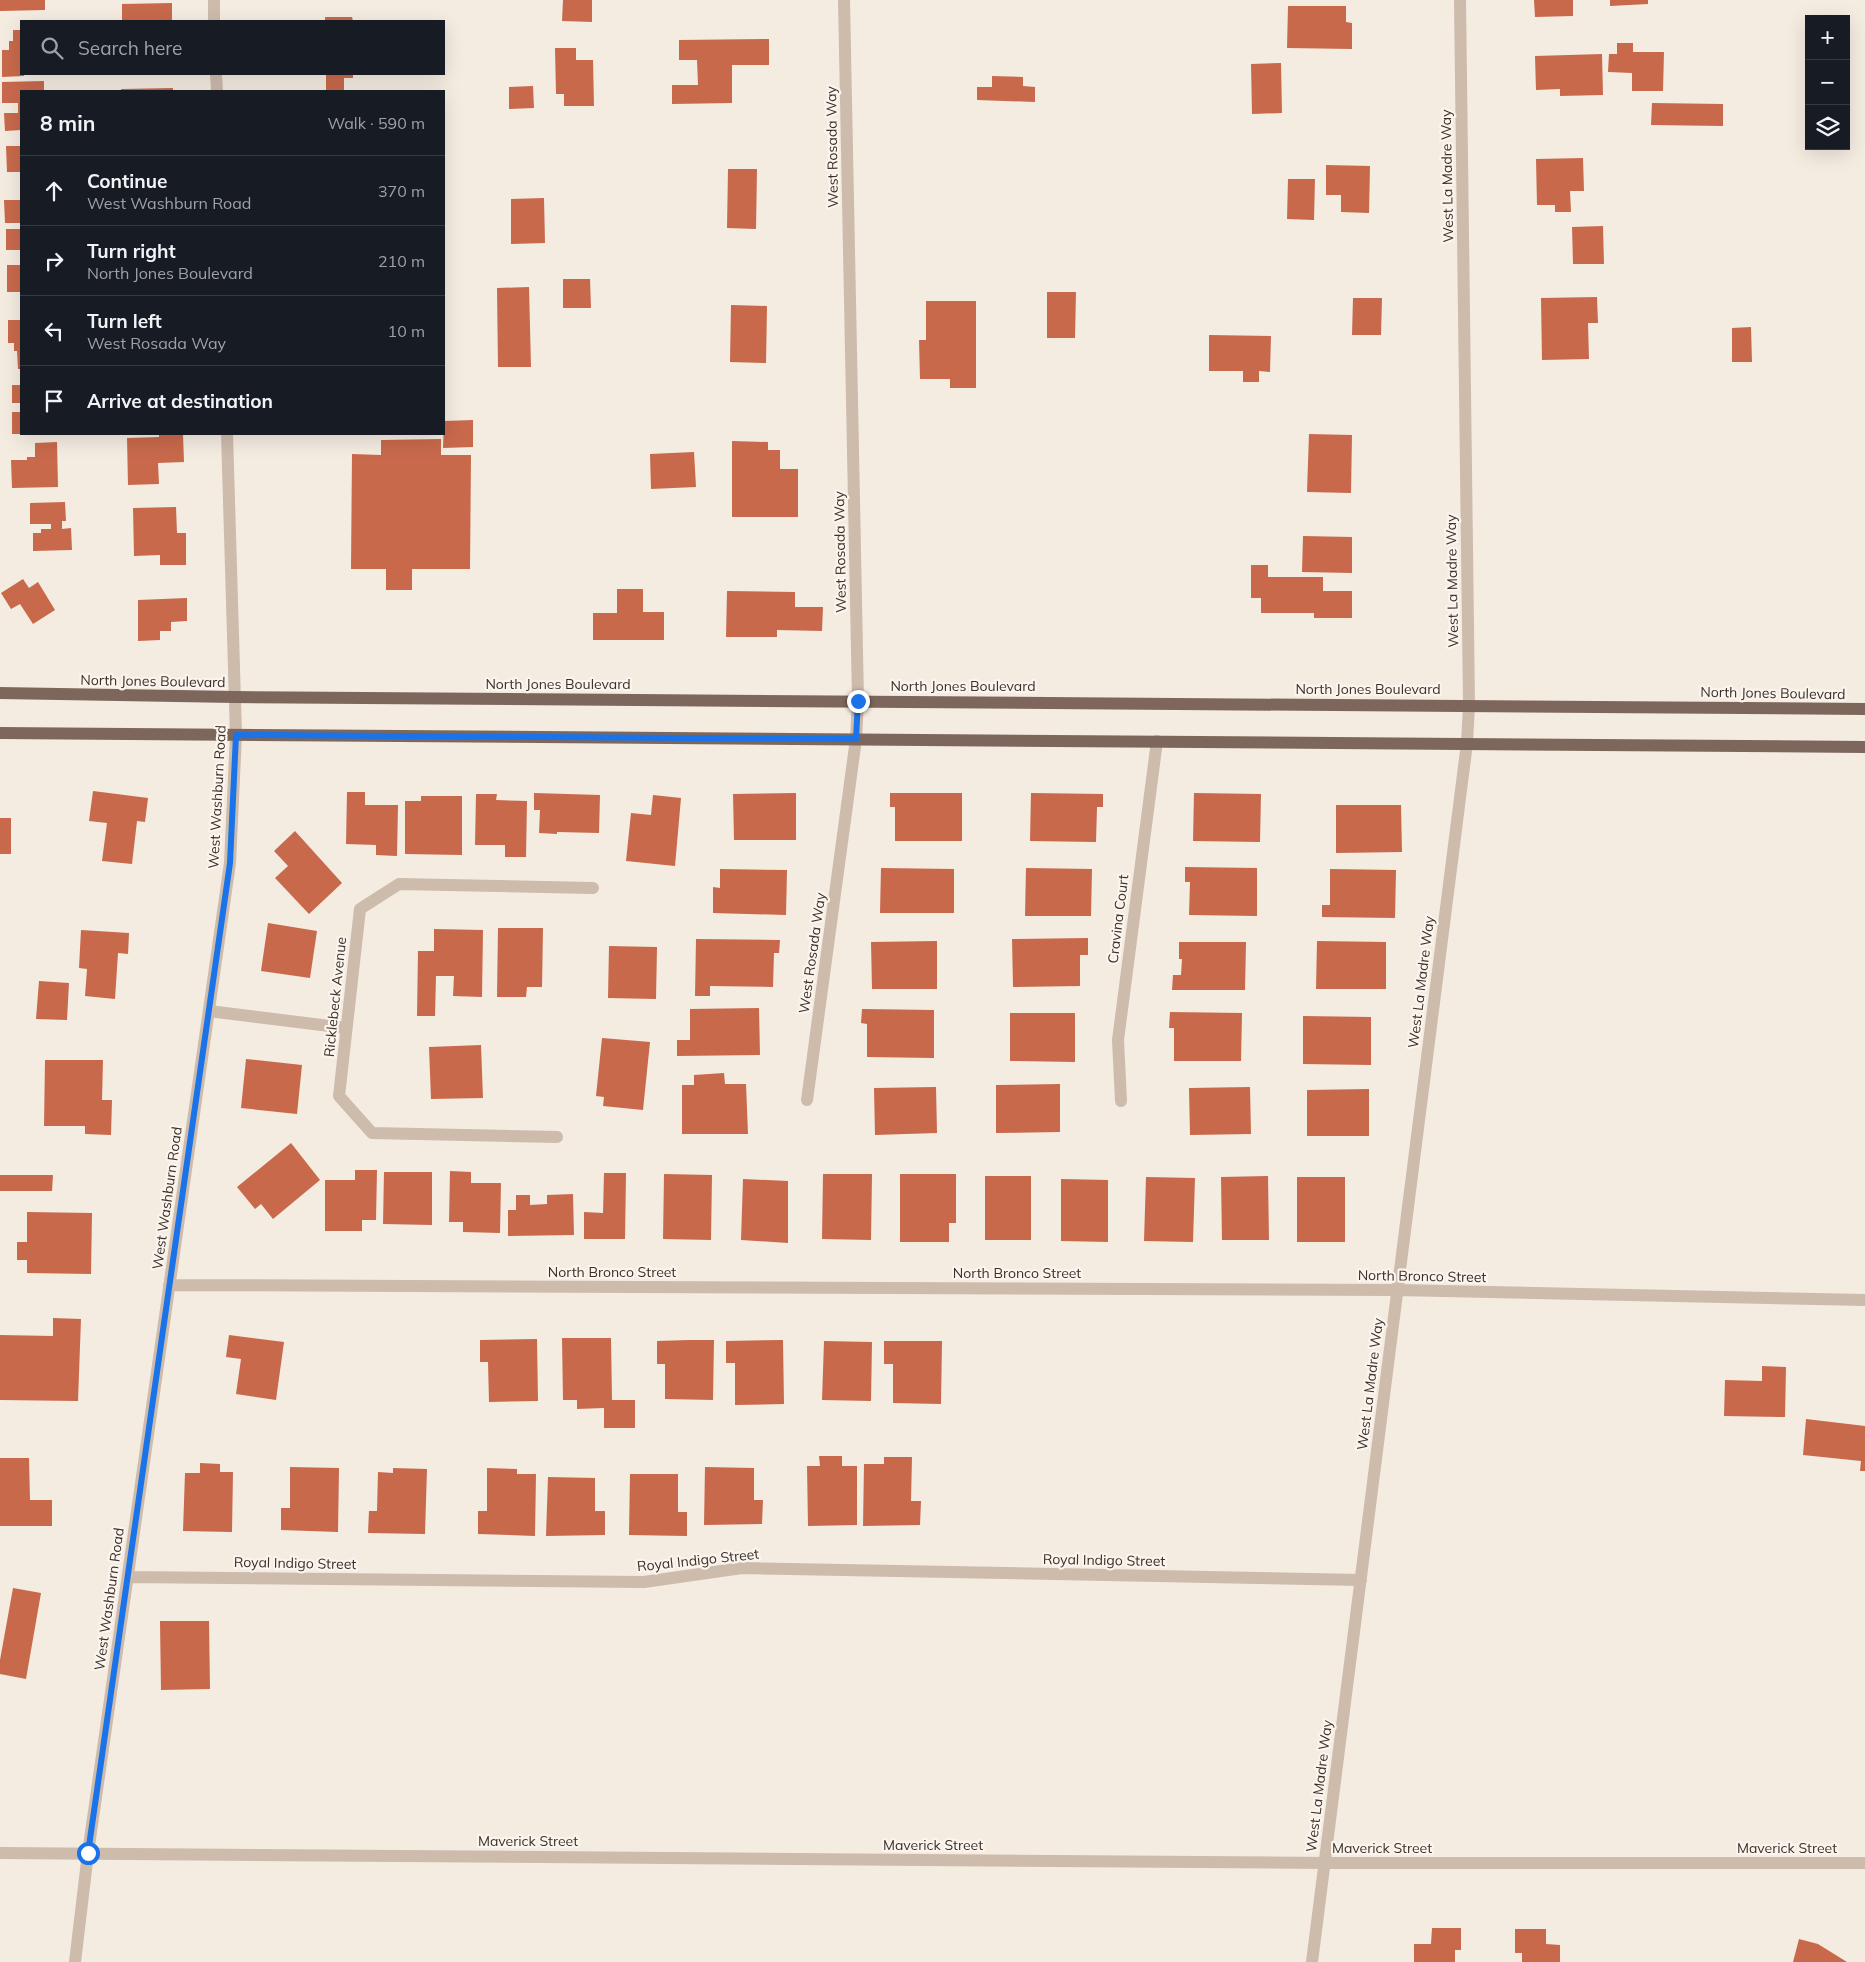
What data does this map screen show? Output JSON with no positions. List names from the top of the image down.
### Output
{
  "streets": {
    "main road": ["North Jones Boulevard"],
    "street": [
      "West Rosada Way",
      "West La Madre Way",
      "West Washburn Road",
      "Cravina Court",
      "Ricklebeck Avenue",
      "North Bronco Street",
      "Royal Indigo Street",
      "Maverick Street"
    ]
  },
  "crossings": [
    ["West Rosada Way", "North Jones Boulevard"],
    ["West La Madre Way", "North Jones Boulevard"],
    ["West La Madre Way", "North Bronco Street"],
    ["West La Madre Way", "Royal Indigo Street"],
    ["West La Madre Way", "Maverick Street"],
    ["North Jones Boulevard", "West Washburn Road"],
    ["West Washburn Road", "North Bronco Street"],
    ["West Washburn Road", "Royal Indigo Street"],
    ["West Washburn Road", "Maverick Street"]
  ],
  "page": {
    "map_buttons": ["+", "−"],
    "search": "Search here",
    "heading": ["8 min", "Walk · 590 m"],
    "list": [
      ["Continue", "West Washburn Road", "370 m"],
      ["Turn right", "North Jones Boulevard", "210 m"],
      ["Turn left", "West Rosada Way", "10 m"],
      "Arrive at destination"
    ]
  }
}
